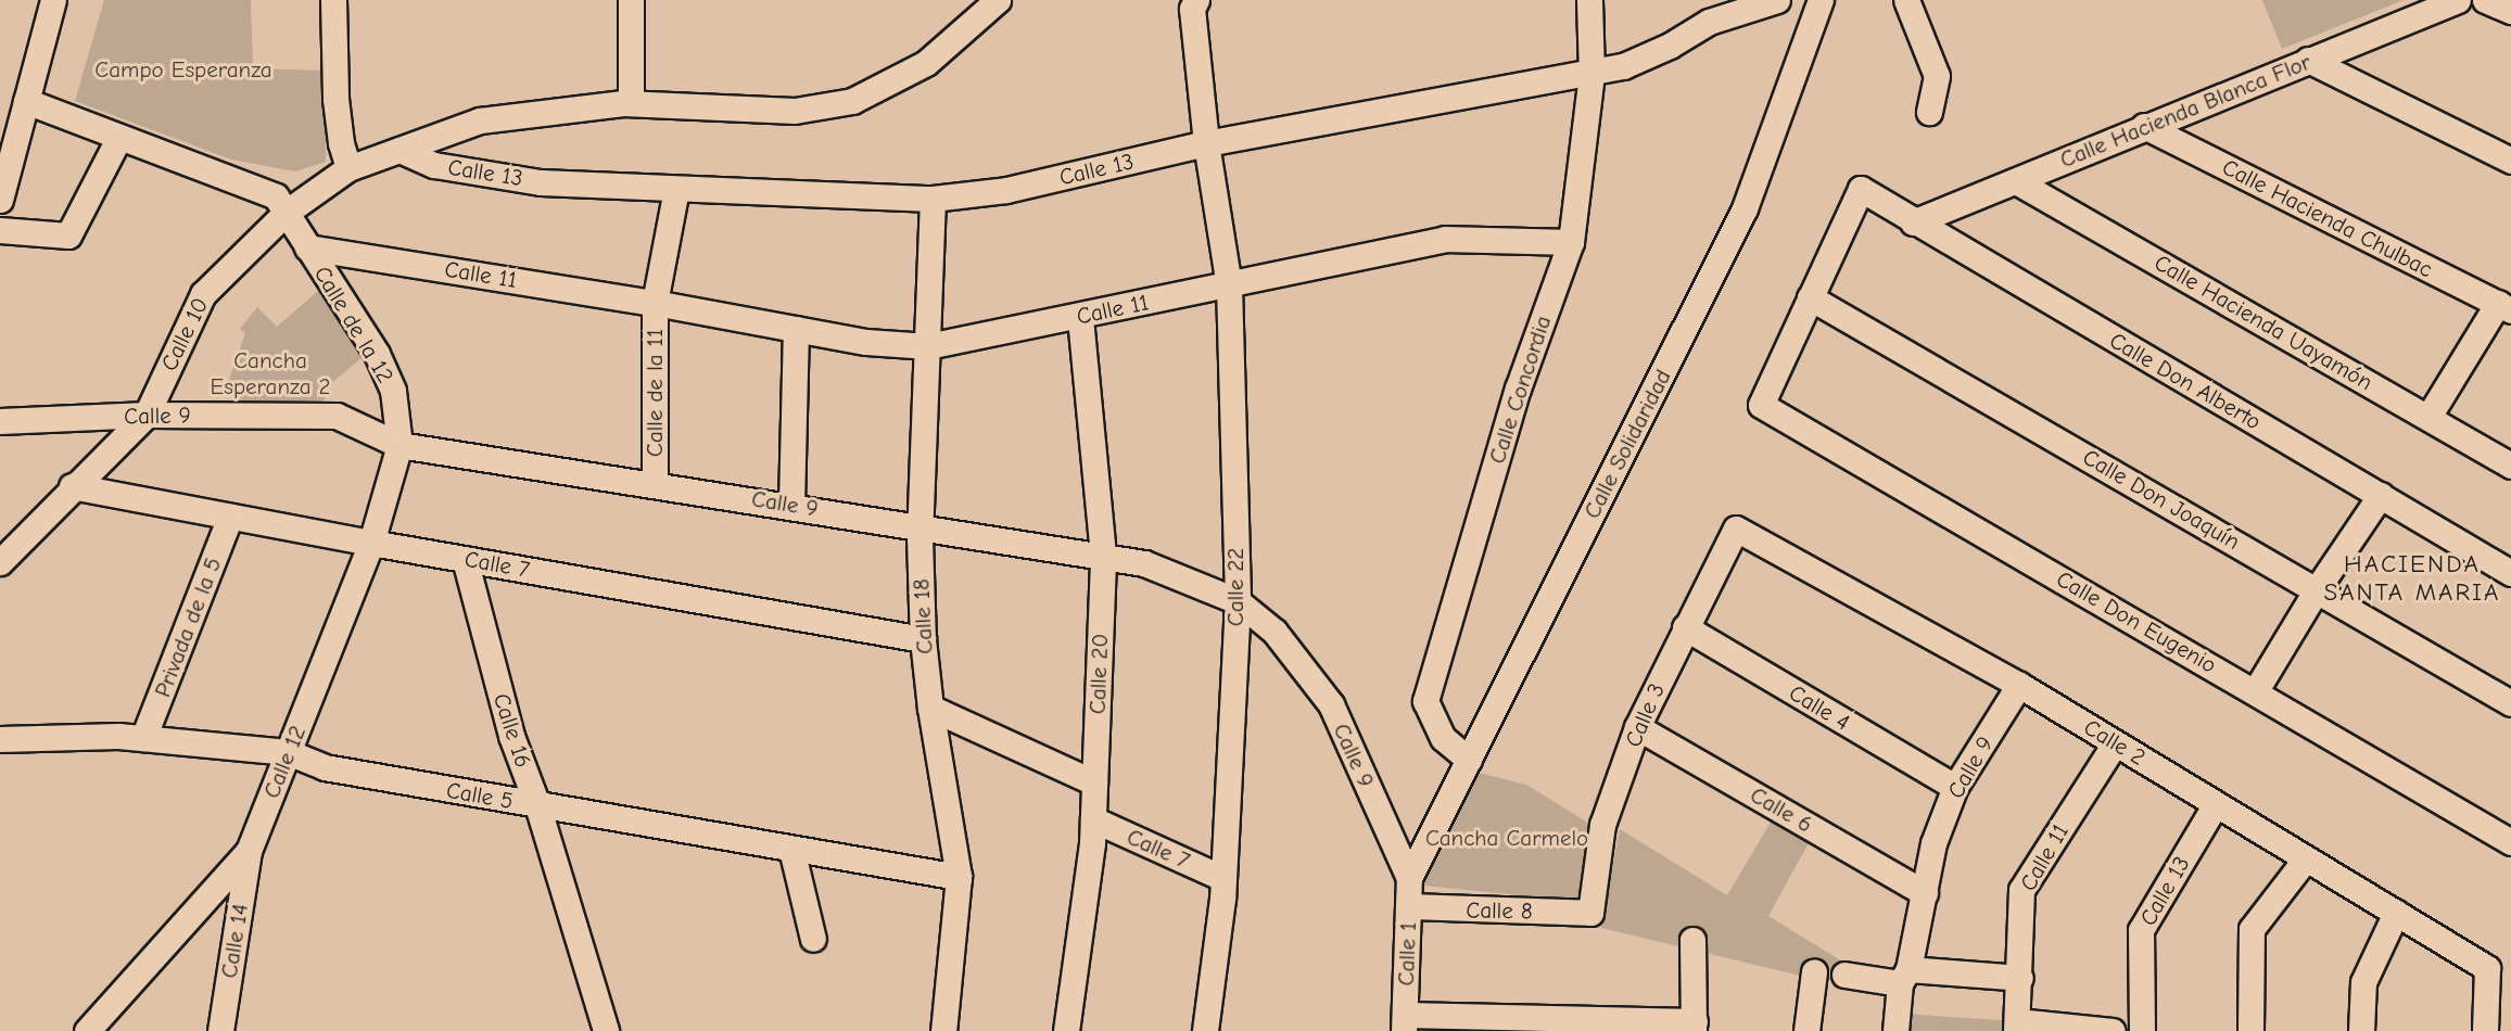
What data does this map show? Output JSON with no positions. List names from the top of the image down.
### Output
{
  "streets": {
    "street": [
      "Calle Hacienda Blanca Flor",
      "Calle 13",
      "Calle Hacienda Chulbac",
      "Calle 11",
      "Calle Hacienda Uayamón",
      "Calle de la 12",
      "Calle 10",
      "Calle Don Alberto",
      "Calle Concordia",
      "Calle de la 11",
      "Calle 9",
      "Calle Solidaridad",
      "Calle Don Joaquín",
      "Calle 7",
      "Calle 22",
      "Calle 18",
      "Calle Don Eugenio",
      "Privada de la 5",
      "Calle 20",
      "Calle 4",
      "Calle 3",
      "Calle 16",
      "Calle 2",
      "Calle 12",
      "Calle 5",
      "Calle 6",
      "Calle 8",
      "Calle 14",
      "Calle 1"
    ]
  },
  "crossings": [
    ["Calle Hacienda Blanca Flor", "Calle Hacienda Chulbac"],
    ["Calle Hacienda Blanca Flor", "Calle Hacienda Uayamón"],
    ["Calle Hacienda Blanca Flor", "Calle Don Alberto"],
    ["Calle 13", "Calle 10"],
    ["Calle 13", "Calle Concordia"],
    ["Calle 13", "Calle 22"],
    ["Calle 13", "Calle 18"],
    ["Calle 13", "Calle 2"],
    ["Calle 11", "Calle de la 12"],
    ["Calle 11", "Calle Concordia"],
    ["Calle 11", "Calle de la 11"],
    ["Calle 11", "Calle 22"],
    ["Calle 11", "Calle 18"],
    ["Calle 11", "Calle 20"],
    ["Calle 11", "Calle 2"],
    ["Calle de la 12", "Calle 10"],
    ["Calle de la 12", "Calle 9"],
    ["Calle de la 12", "Calle 12"],
    ["Calle 10", "Calle 9"],
    ["Calle 10", "Calle 7"],
    ["Calle Don Alberto", "Calle Don Joaquín"],
    ["Calle Don Alberto", "Calle Don Eugenio"],
    ["Calle Concordia", "Calle Solidaridad"],
    ["Calle de la 11", "Calle 9"],
    ["Calle 9", "Calle Solidaridad"],
    ["Calle 9", "Calle 22"],
    ["Calle 9", "Calle 18"],
    ["Calle 9", "Calle 20"],
    ["Calle 9", "Calle 4"],
    ["Calle 9", "Calle 2"],
    ["Calle 9", "Calle 12"],
    ["Calle 9", "Calle 6"],
    ["Calle 9", "Calle 1"],
    ["Calle Solidaridad", "Calle 1"],
    ["Calle Don Joaquín", "Calle Don Eugenio"],
    ["Calle 7", "Calle 22"],
    ["Calle 7", "Calle 18"],
    ["Calle 7", "Privada de la 5"],
    ["Calle 7", "Calle 20"],
    ["Calle 7", "Calle 16"],
    ["Calle 7", "Calle 12"],
    ["Calle 18", "Calle 5"],
    ["Privada de la 5", "Calle 5"],
    ["Calle 4", "Calle 3"],
    ["Calle 3", "Calle 2"],
    ["Calle 3", "Calle 6"],
    ["Calle 3", "Calle 8"],
    ["Calle 16", "Calle 5"],
    ["Calle 12", "Calle 5"],
    ["Calle 12", "Calle 14"],
    ["Calle 8", "Calle 1"]
  ],
  "districts": ["HACIENDA SANTA MARIA"],
  "parks": ["Campo Esperanza", "Cancha Esperanza 2", "Cancha Carmelo"]
}
